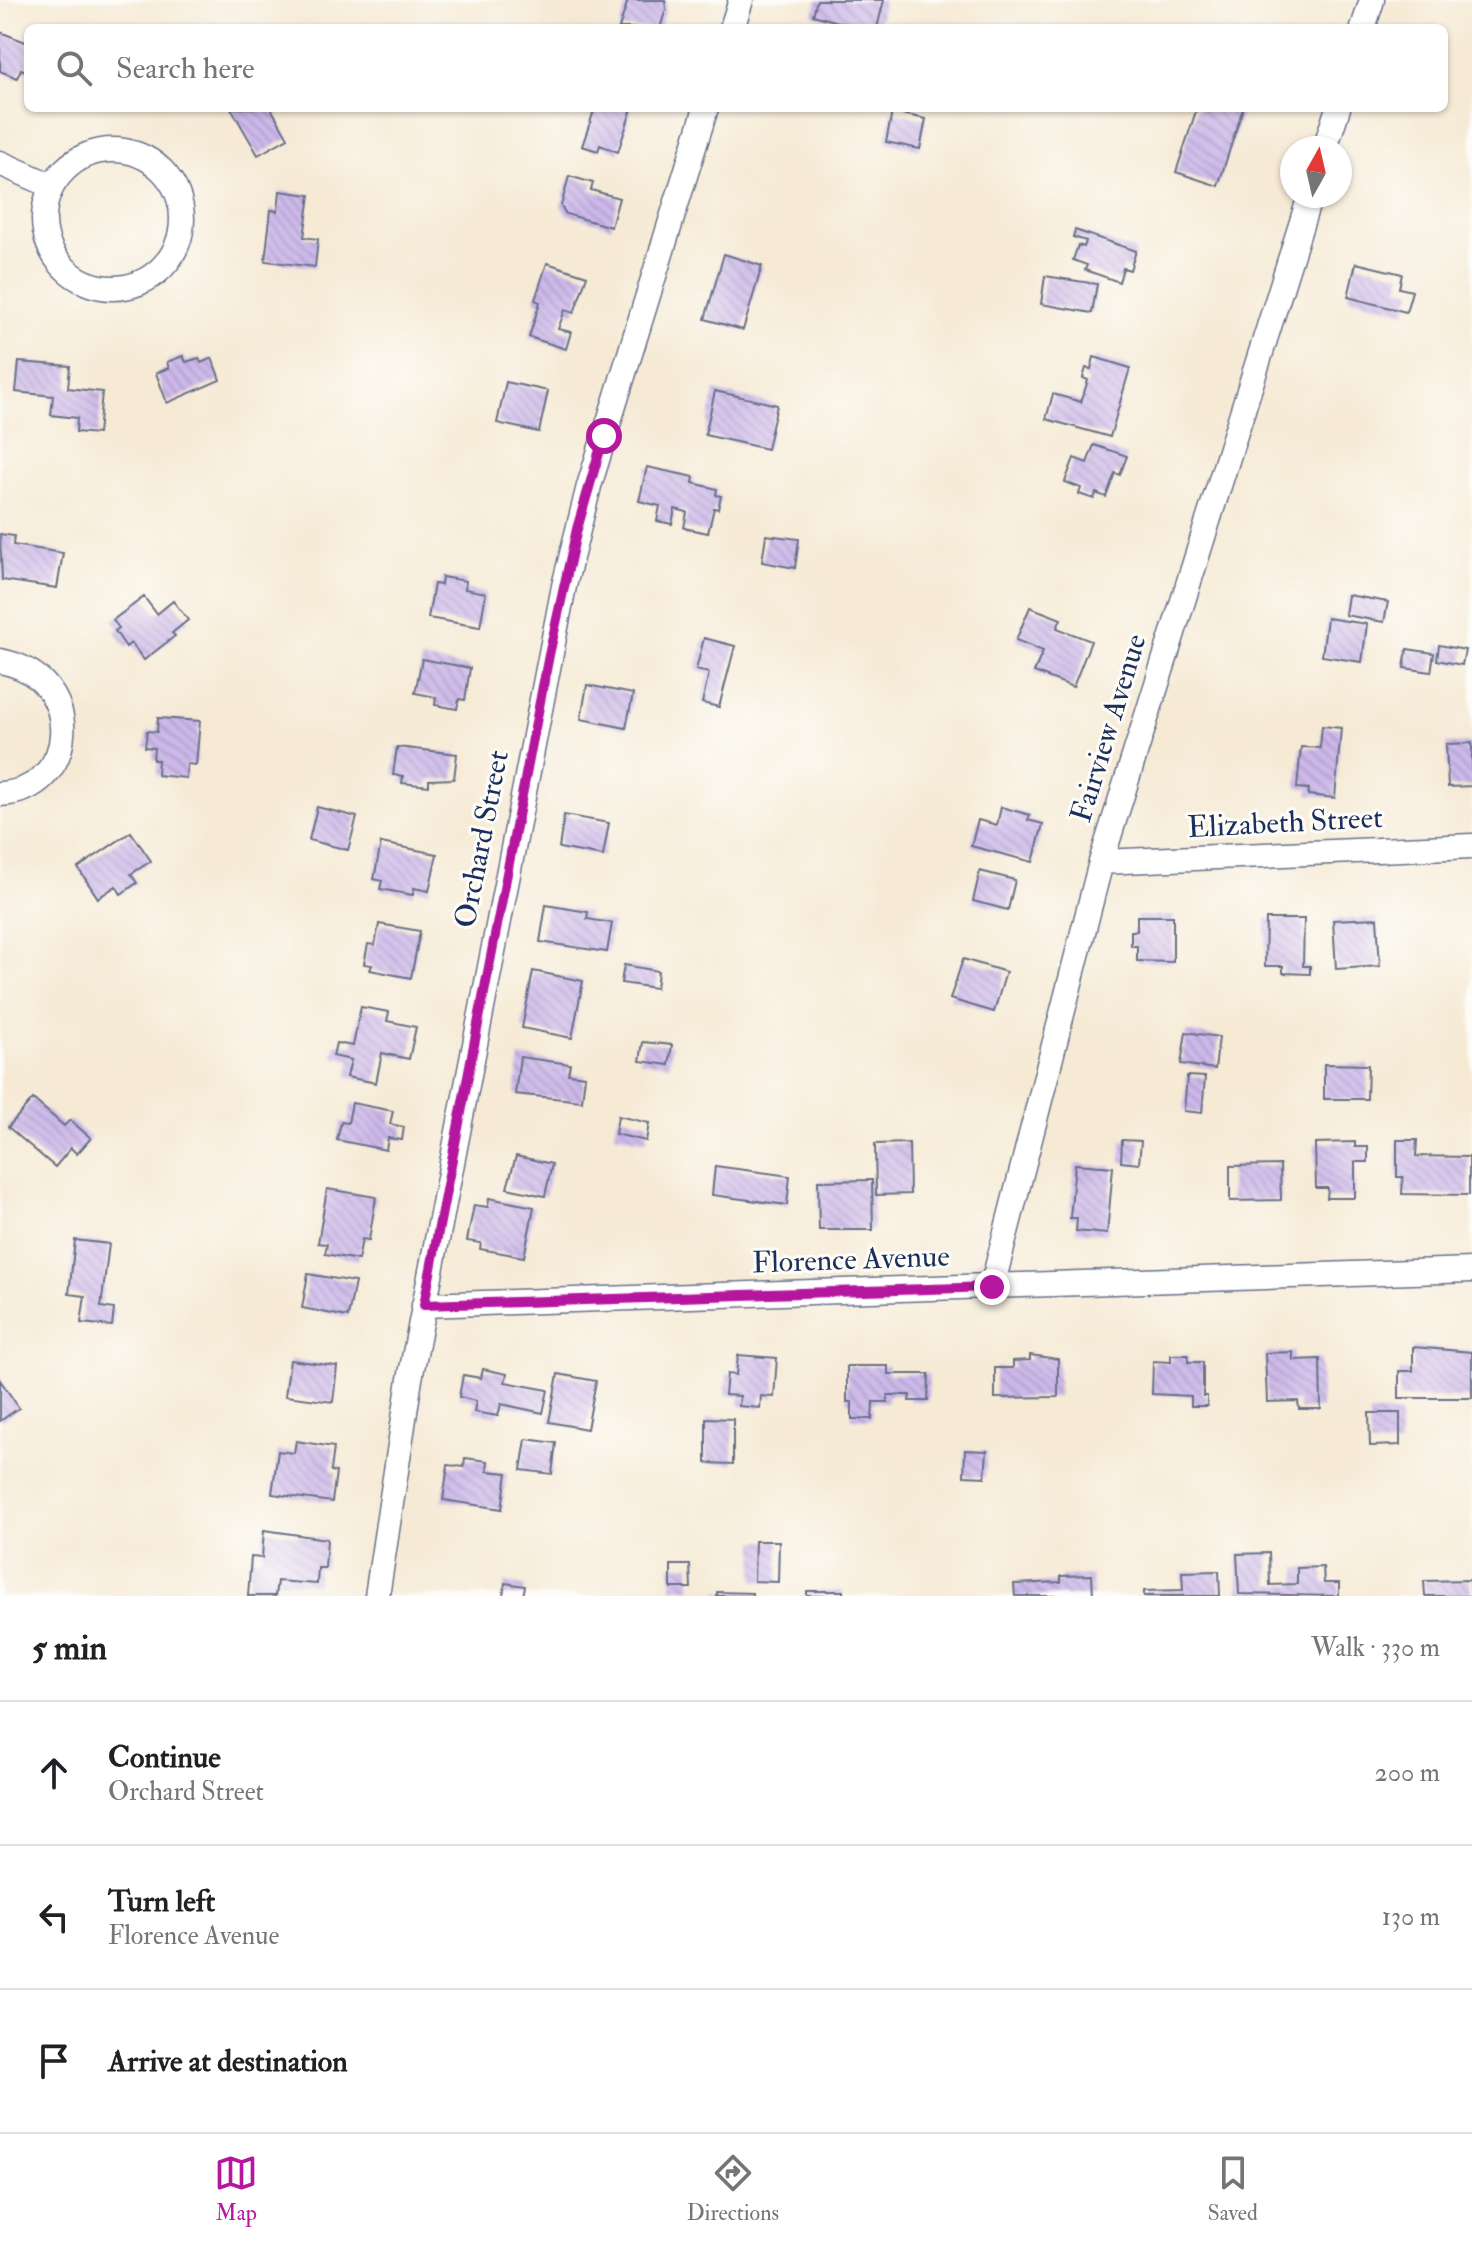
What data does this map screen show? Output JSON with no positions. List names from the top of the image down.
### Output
{
  "streets": {
    "street": [
      "Fairview Avenue",
      "Elizabeth Street",
      "Orchard Street",
      "Florence Avenue"
    ]
  },
  "crossings": [
    ["Fairview Avenue", "Elizabeth Street"],
    ["Fairview Avenue", "Florence Avenue"],
    ["Orchard Street", "Florence Avenue"]
  ],
  "north": "top",
  "page": {
    "search": "Search here",
    "heading": ["5 min", "Walk · 330 m"],
    "list": [
      ["Continue", "Orchard Street", "200 m"],
      ["Turn left", "Florence Avenue", "130 m"],
      "Arrive at destination"
    ],
    "nav": ["Map", "Directions", "Saved"]
  }
}
